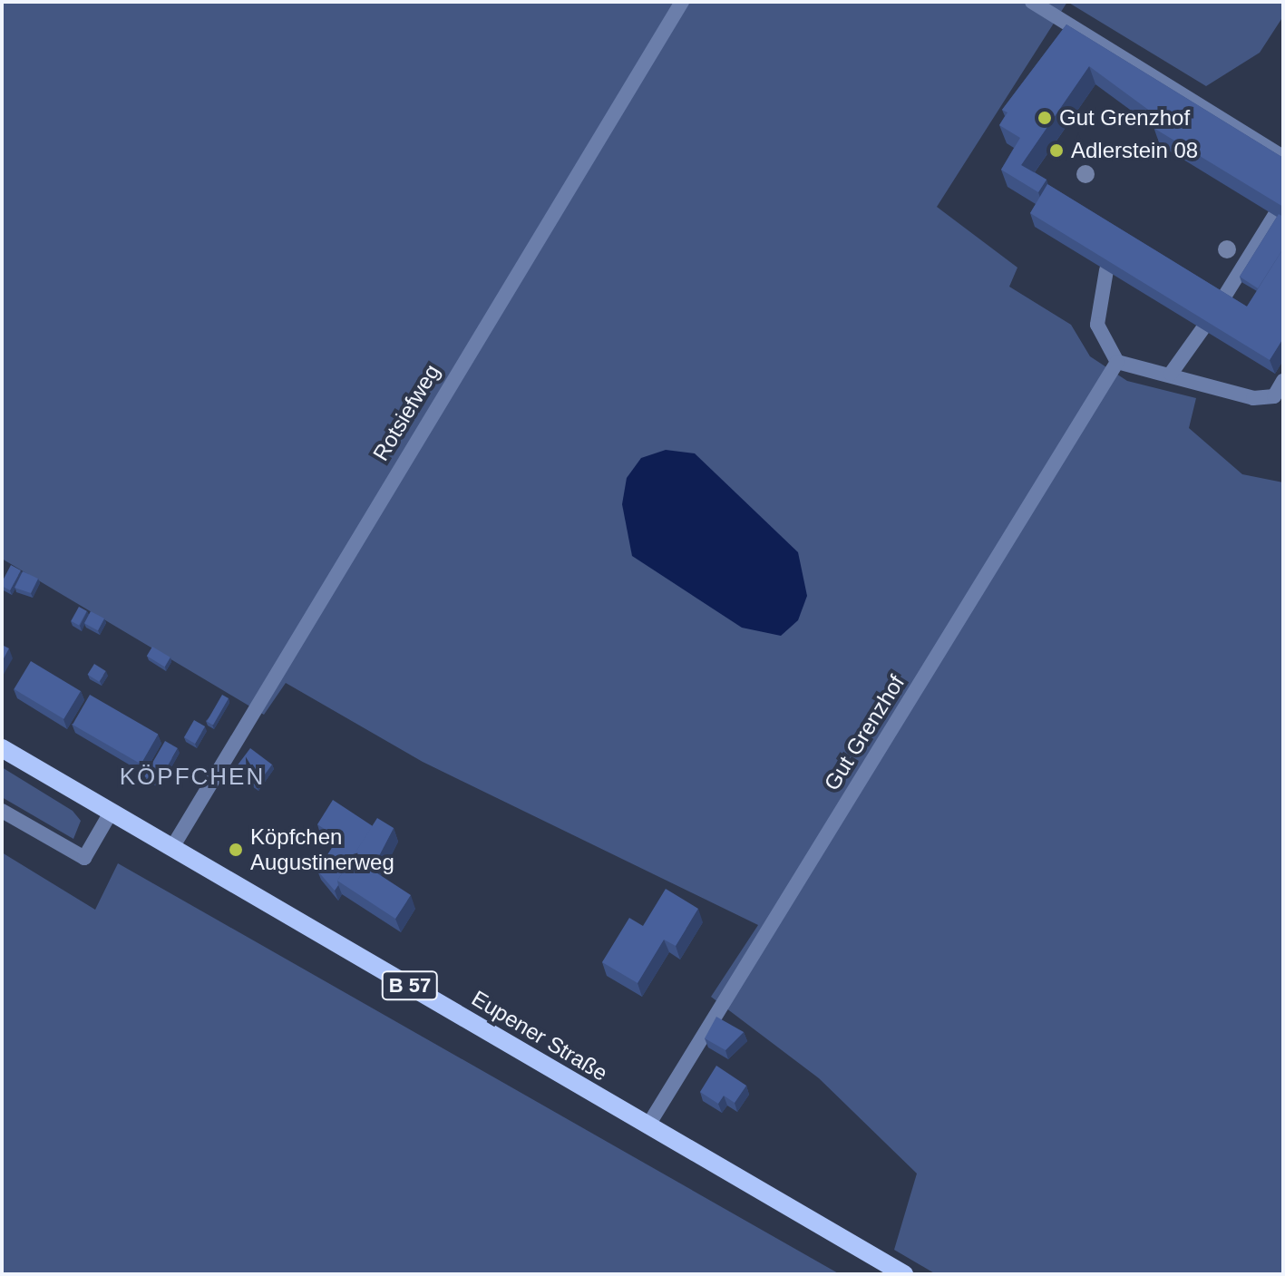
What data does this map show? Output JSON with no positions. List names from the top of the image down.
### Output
{
  "streets": {
    "main road": ["B 57", "Eupener Straße"],
    "lane": ["Rotsiefweg", "Gut Grenzhof"]
  },
  "crossings": [
    ["Rotsiefweg", "Eupener Straße"],
    ["Gut Grenzhof", "Eupener Straße"]
  ],
  "districts": ["KÖPFCHEN"],
  "places": ["Gut Grenzhof", "Adlerstein 08", "Köpfchen Augustinerweg"]
}
